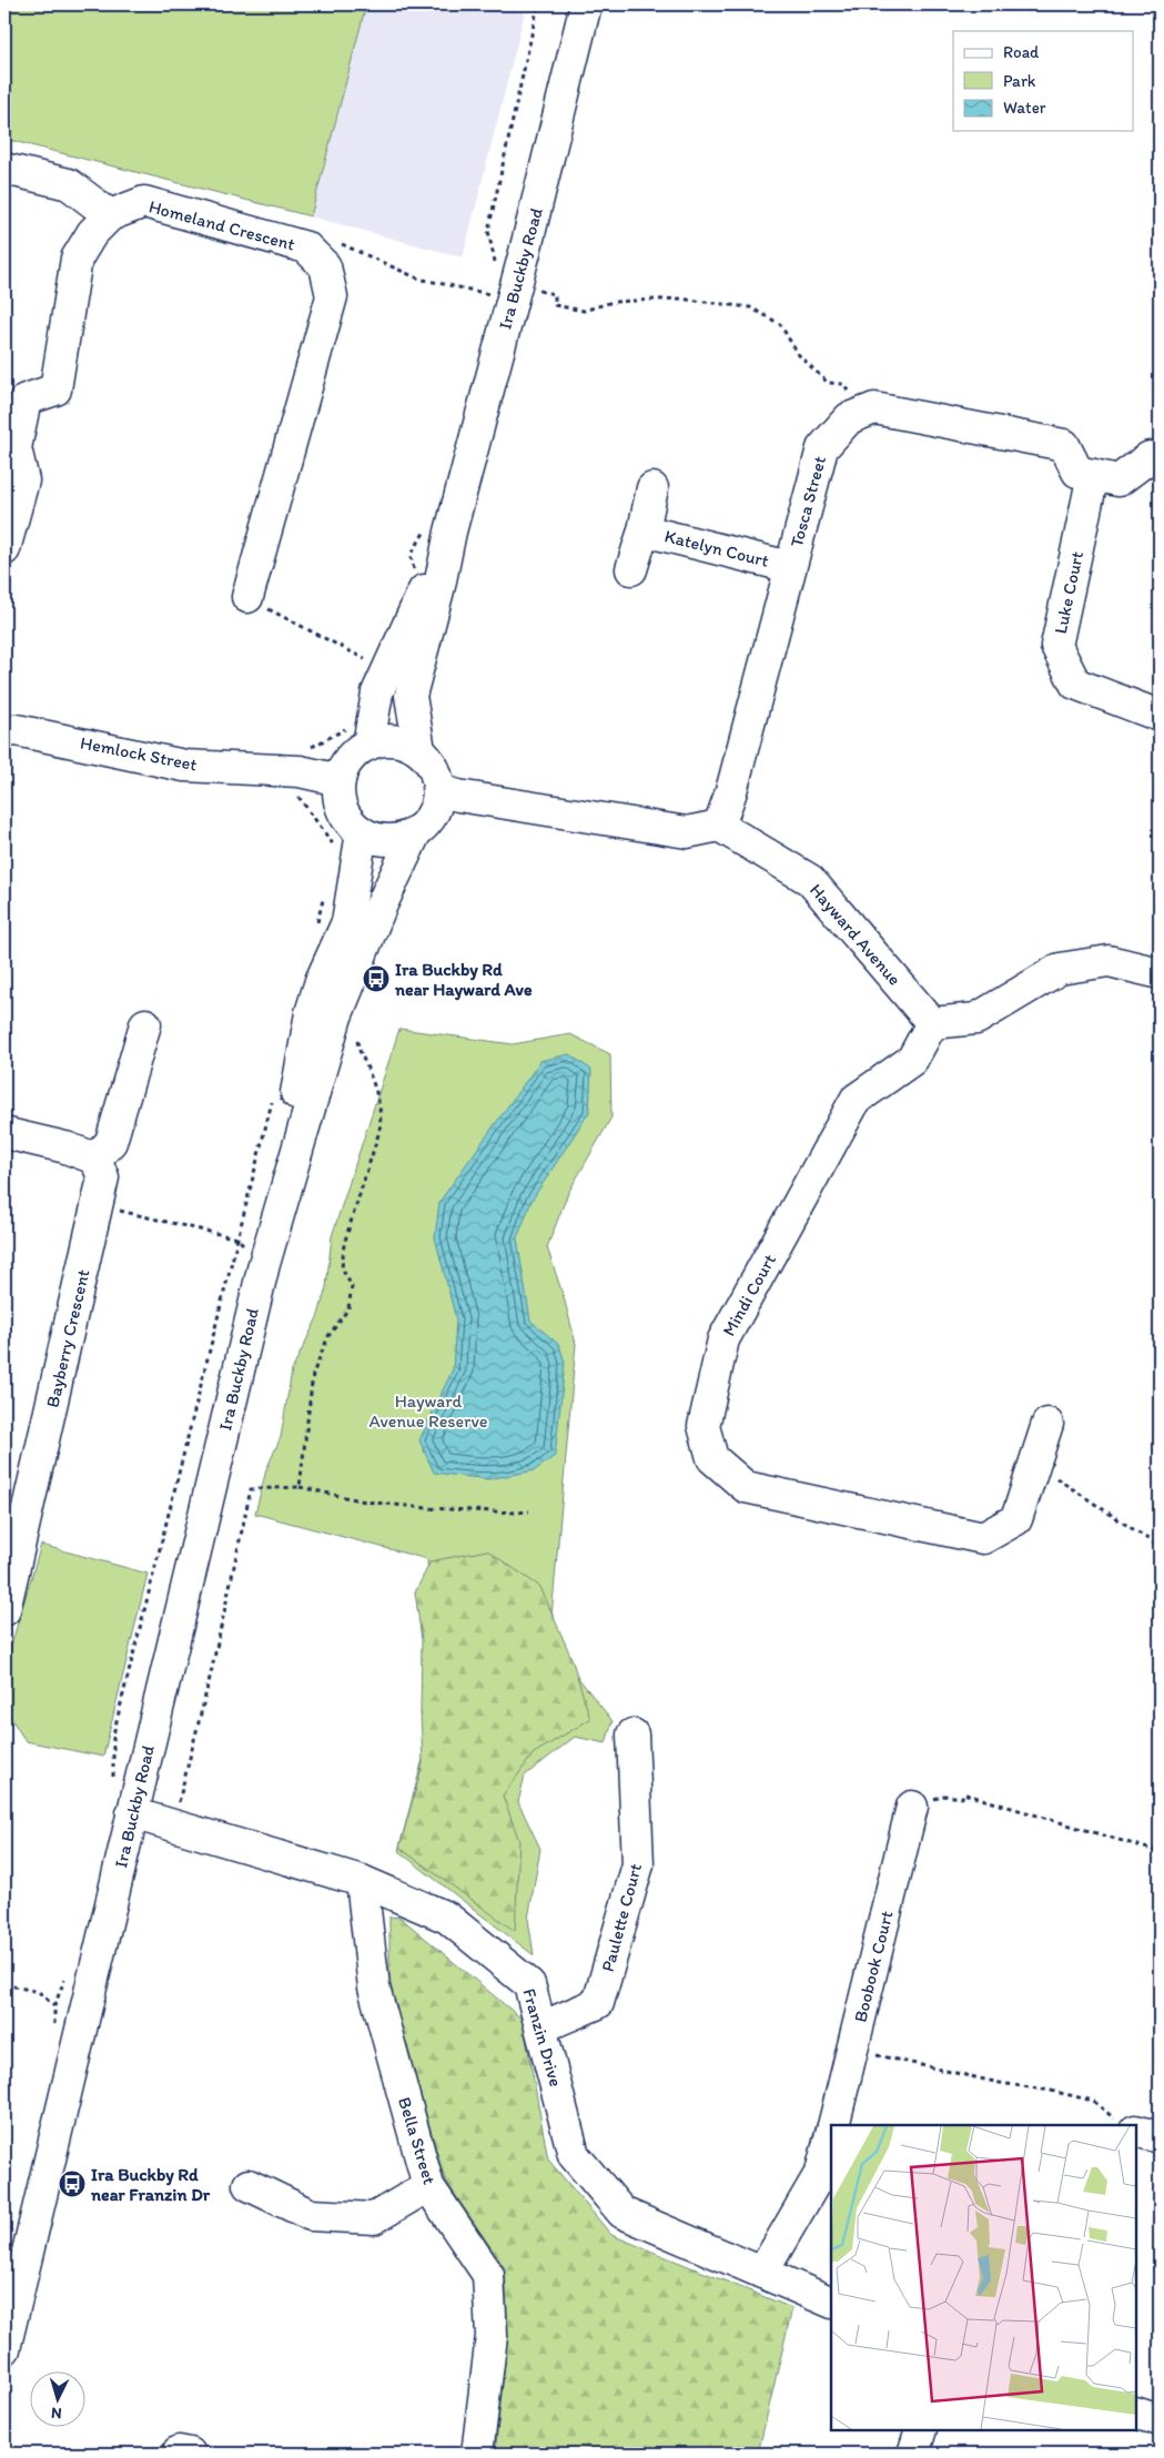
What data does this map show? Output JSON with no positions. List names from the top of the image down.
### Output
{
  "streets": {
    "street": [
      "Homeland Crescent",
      "Ira Buckby Road",
      "Tosca Street",
      "Katelyn Court",
      "Luke Court",
      "Hemlock Street",
      "Hayward Avenue",
      "Mindi Court",
      "Bayberry Crescent",
      "Paulette Court",
      "Boobook Court",
      "Franzin Drive",
      "Bella Street"
    ]
  },
  "crossings": [
    ["Ira Buckby Road", "Hemlock Street"],
    ["Ira Buckby Road", "Franzin Drive"],
    ["Tosca Street", "Katelyn Court"],
    ["Tosca Street", "Luke Court"],
    ["Tosca Street", "Hayward Avenue"],
    ["Hayward Avenue", "Mindi Court"],
    ["Paulette Court", "Franzin Drive"],
    ["Boobook Court", "Franzin Drive"],
    ["Franzin Drive", "Bella Street"]
  ],
  "parks": ["Hayward Avenue Reserve"],
  "places": {
    "bus stop": ["Ira Buckby Rd near Hayward Ave", "Ira Buckby Rd near Franzin Dr"]
  },
  "legend": ["Road", "Park", "Water"],
  "north": "bottom"
}
